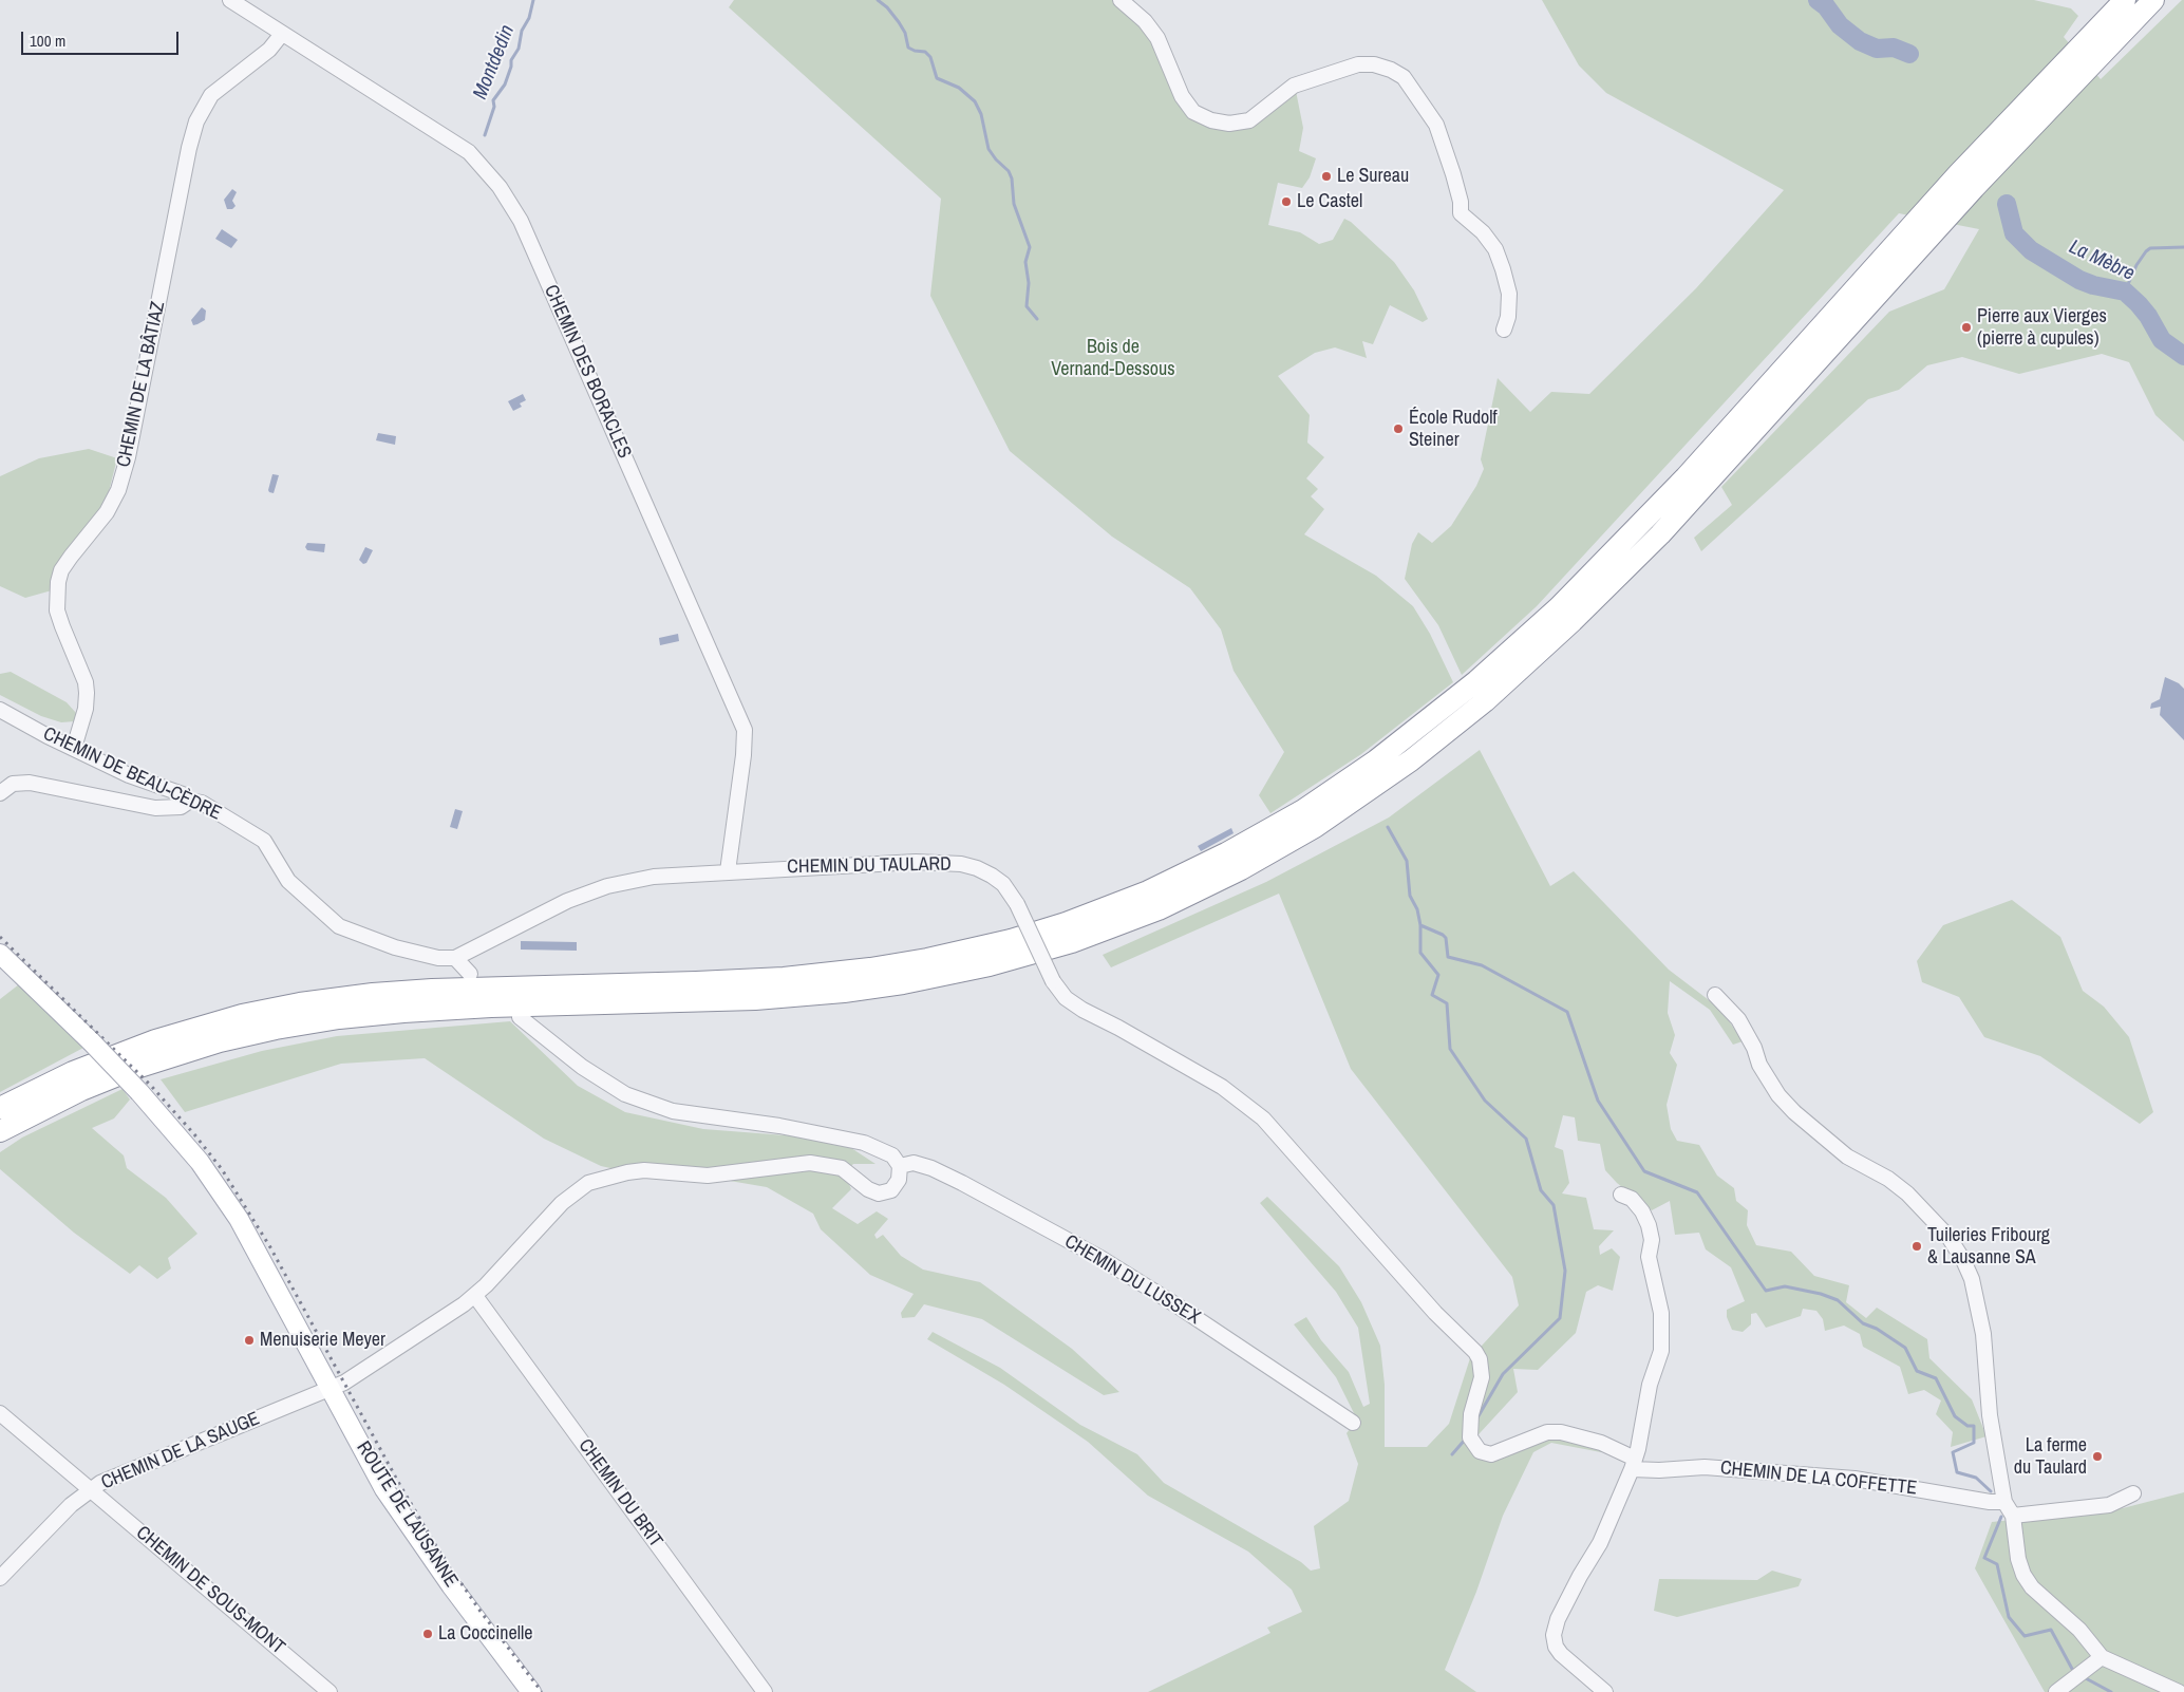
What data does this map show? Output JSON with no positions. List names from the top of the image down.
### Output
{
  "streets": {
    "main road": ["ROUTE DE LAUSANNE"],
    "street": [
      "CHEMIN DES BORACLES",
      "CHEMIN DE LA BÂTIAZ",
      "CHEMIN DE BEAU-CÈDRE",
      "CHEMIN DU TAULARD",
      "CHEMIN DU LUSSEX",
      "CHEMIN DE LA SAUGE",
      "CHEMIN DE LA COFFETTE",
      "CHEMIN DU BRIT",
      "CHEMIN DE SOUS-MONT"
    ]
  },
  "crossings": [
    ["CHEMIN DES BORACLES", "CHEMIN DE LA BÂTIAZ"],
    ["CHEMIN DES BORACLES", "CHEMIN DU TAULARD"],
    ["CHEMIN DE LA BÂTIAZ", "CHEMIN DE BEAU-CÈDRE"],
    ["CHEMIN DE BEAU-CÈDRE", "CHEMIN DU TAULARD"],
    ["CHEMIN DU TAULARD", "CHEMIN DE LA COFFETTE"],
    ["CHEMIN DU LUSSEX", "CHEMIN DE LA SAUGE"],
    ["CHEMIN DE LA SAUGE", "CHEMIN DU BRIT"],
    ["CHEMIN DE LA SAUGE", "ROUTE DE LAUSANNE"],
    ["CHEMIN DE LA SAUGE", "CHEMIN DE SOUS-MONT"]
  ],
  "water": ["Montdedin", "La Mèbre"],
  "parks": ["Bois de Vernand-Dessous"],
  "places": [
    "Le Sureau",
    "Le Castel",
    "Pierre aux Vierges (pierre à cupules)",
    "École Rudolf Steiner",
    "Tuileries Fribourg & Lausanne SA",
    "Menuiserie Meyer",
    "La ferme du Taulard",
    "La Coccinelle"
  ],
  "scale_bar": "100 m"
}
